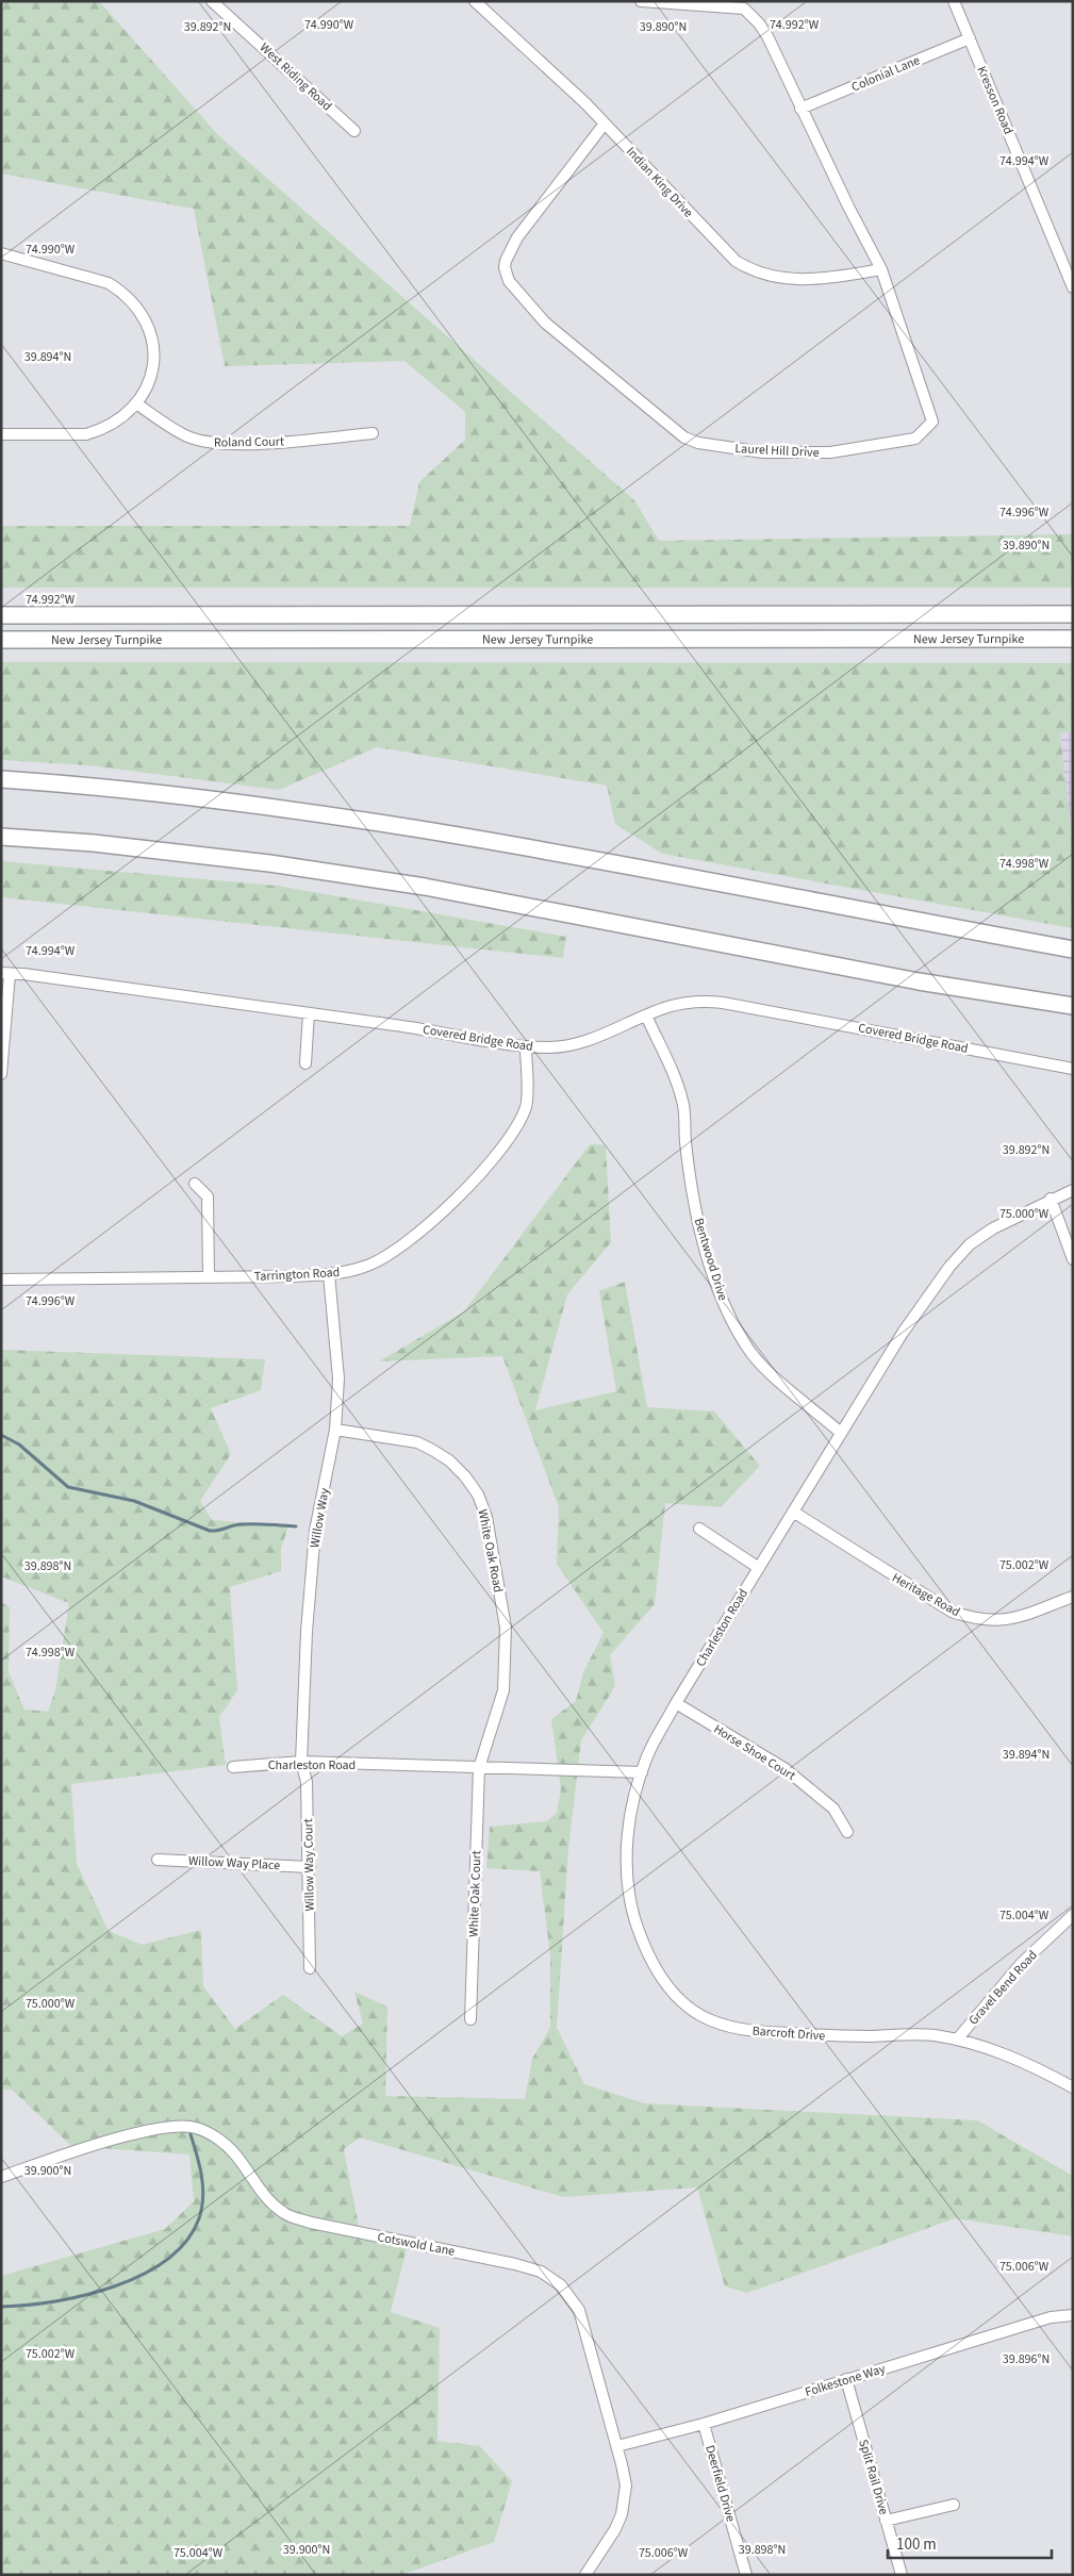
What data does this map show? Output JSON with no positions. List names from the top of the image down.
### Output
{
  "streets": {
    "highway": ["New Jersey Turnpike"],
    "street": [
      "Colonial Lane",
      "West Riding Road",
      "Kresson Road",
      "Indian King Drive",
      "Roland Court",
      "Laurel Hill Drive",
      "Covered Bridge Road",
      "Bentwood Drive",
      "Tarrington Road",
      "Willow Way",
      "White Oak Road",
      "Heritage Road",
      "Charleston Road",
      "Horse Shoe Court",
      "Willow Way Place",
      "Willow Way Court",
      "White Oak Court",
      "Gravel Bend Road",
      "Barcroft Drive",
      "Cotswold Lane",
      "Folkestone Way",
      "Split Rail Drive",
      "Deerfield Drive"
    ]
  },
  "crossings": [
    ["Colonial Lane", "Kresson Road"],
    ["Colonial Lane", "Laurel Hill Drive"],
    ["Indian King Drive", "Laurel Hill Drive"],
    ["Covered Bridge Road", "Bentwood Drive"],
    ["Covered Bridge Road", "Tarrington Road"],
    ["Bentwood Drive", "Charleston Road"],
    ["Tarrington Road", "Willow Way"],
    ["Willow Way", "White Oak Road"],
    ["Willow Way", "Charleston Road"],
    ["Willow Way", "Willow Way Court"],
    ["White Oak Road", "Charleston Road"],
    ["White Oak Road", "White Oak Court"],
    ["Heritage Road", "Charleston Road"],
    ["Charleston Road", "Horse Shoe Court"],
    ["Charleston Road", "Willow Way Court"],
    ["Charleston Road", "White Oak Court"],
    ["Charleston Road", "Barcroft Drive"],
    ["Willow Way Place", "Willow Way Court"],
    ["Gravel Bend Road", "Barcroft Drive"],
    ["Cotswold Lane", "Folkestone Way"],
    ["Folkestone Way", "Split Rail Drive"],
    ["Folkestone Way", "Deerfield Drive"]
  ],
  "scale_bar": "100 m",
  "coordinates": [
    "74.990°W",
    "74.992°W",
    "39.892°N",
    "39.890°N",
    "74.994°W",
    "39.894°N",
    "74.996°W",
    "74.998°W",
    "75.000°W",
    "75.002°W",
    "39.898°N",
    "75.004°W",
    "39.900°N",
    "75.006°W",
    "39.896°N"
  ]
}
